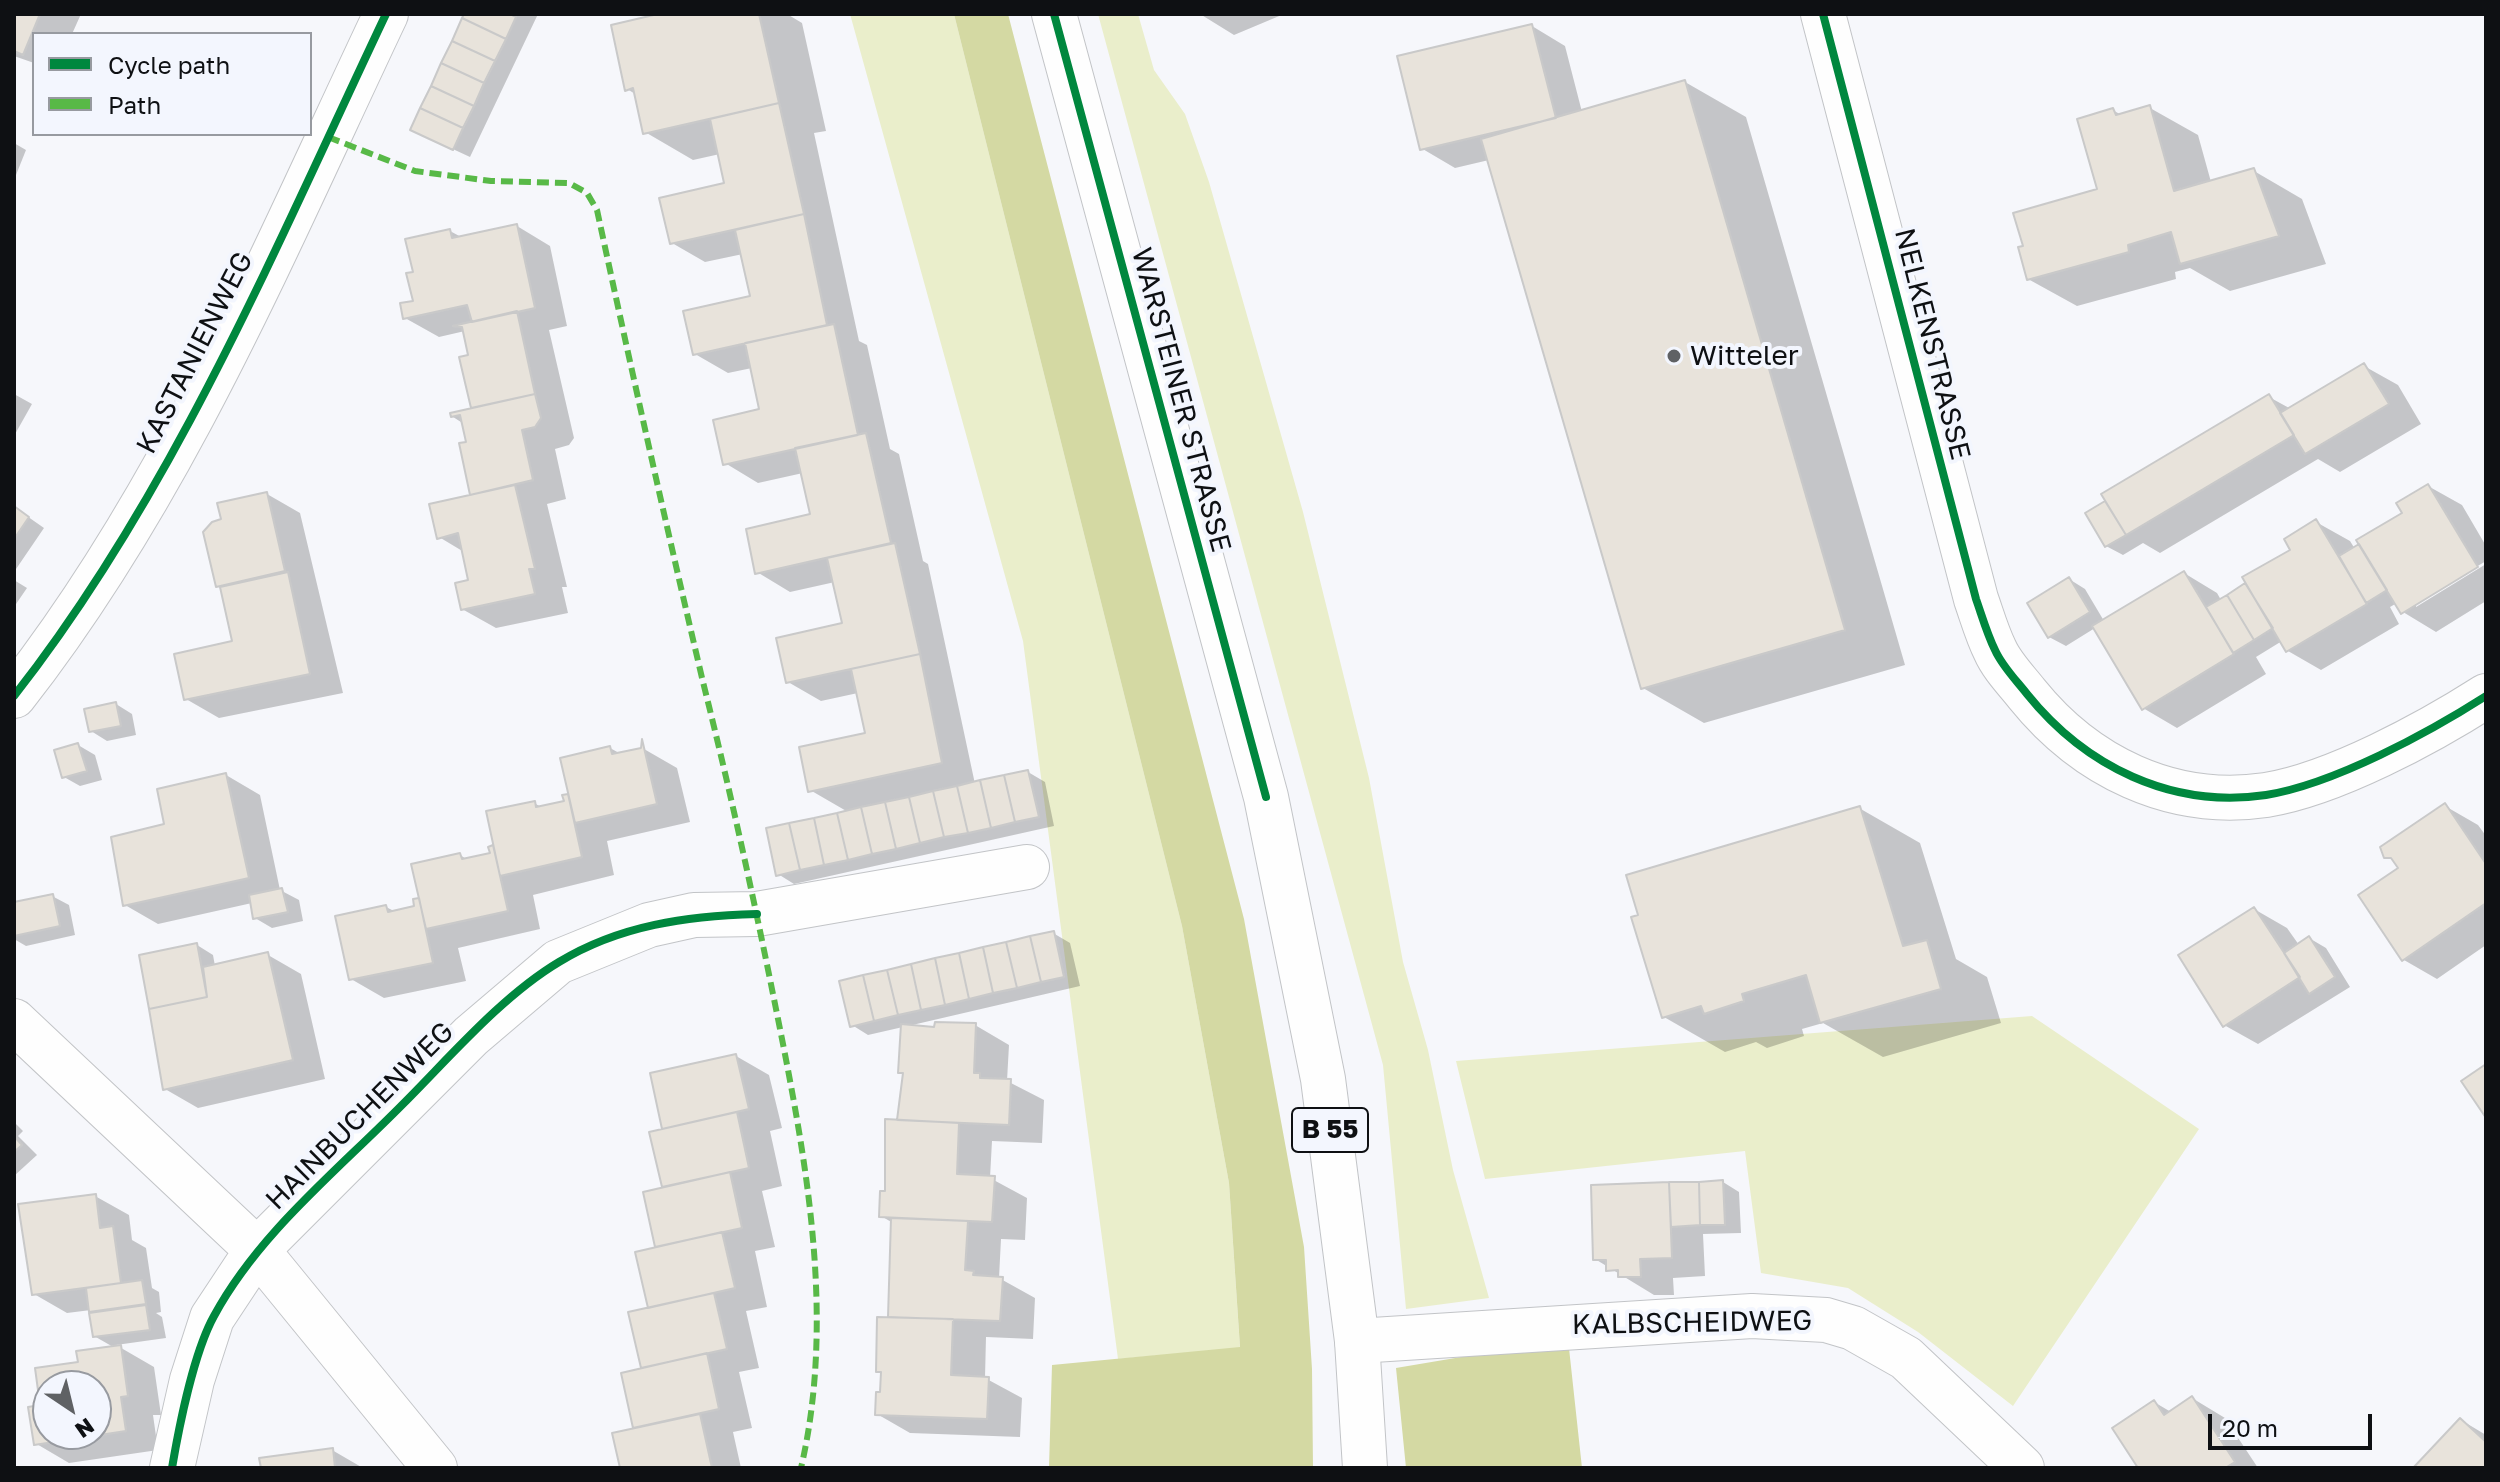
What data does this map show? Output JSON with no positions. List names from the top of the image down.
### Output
{
  "streets": {
    "street": [
      "NELKENSTRASSE",
      "KASTANIENWEG",
      "WARSTEINER STRASSE",
      "HAINBUCHENWEG",
      "B 55",
      "KALBSCHEIDWEG"
    ]
  },
  "crossings": [
    ["WARSTEINER STRASSE", "KALBSCHEIDWEG"]
  ],
  "places": ["Witteler"],
  "legend": ["Cycle path", "Path"],
  "scale_bar": "20 m",
  "north": "bottom right"
}
